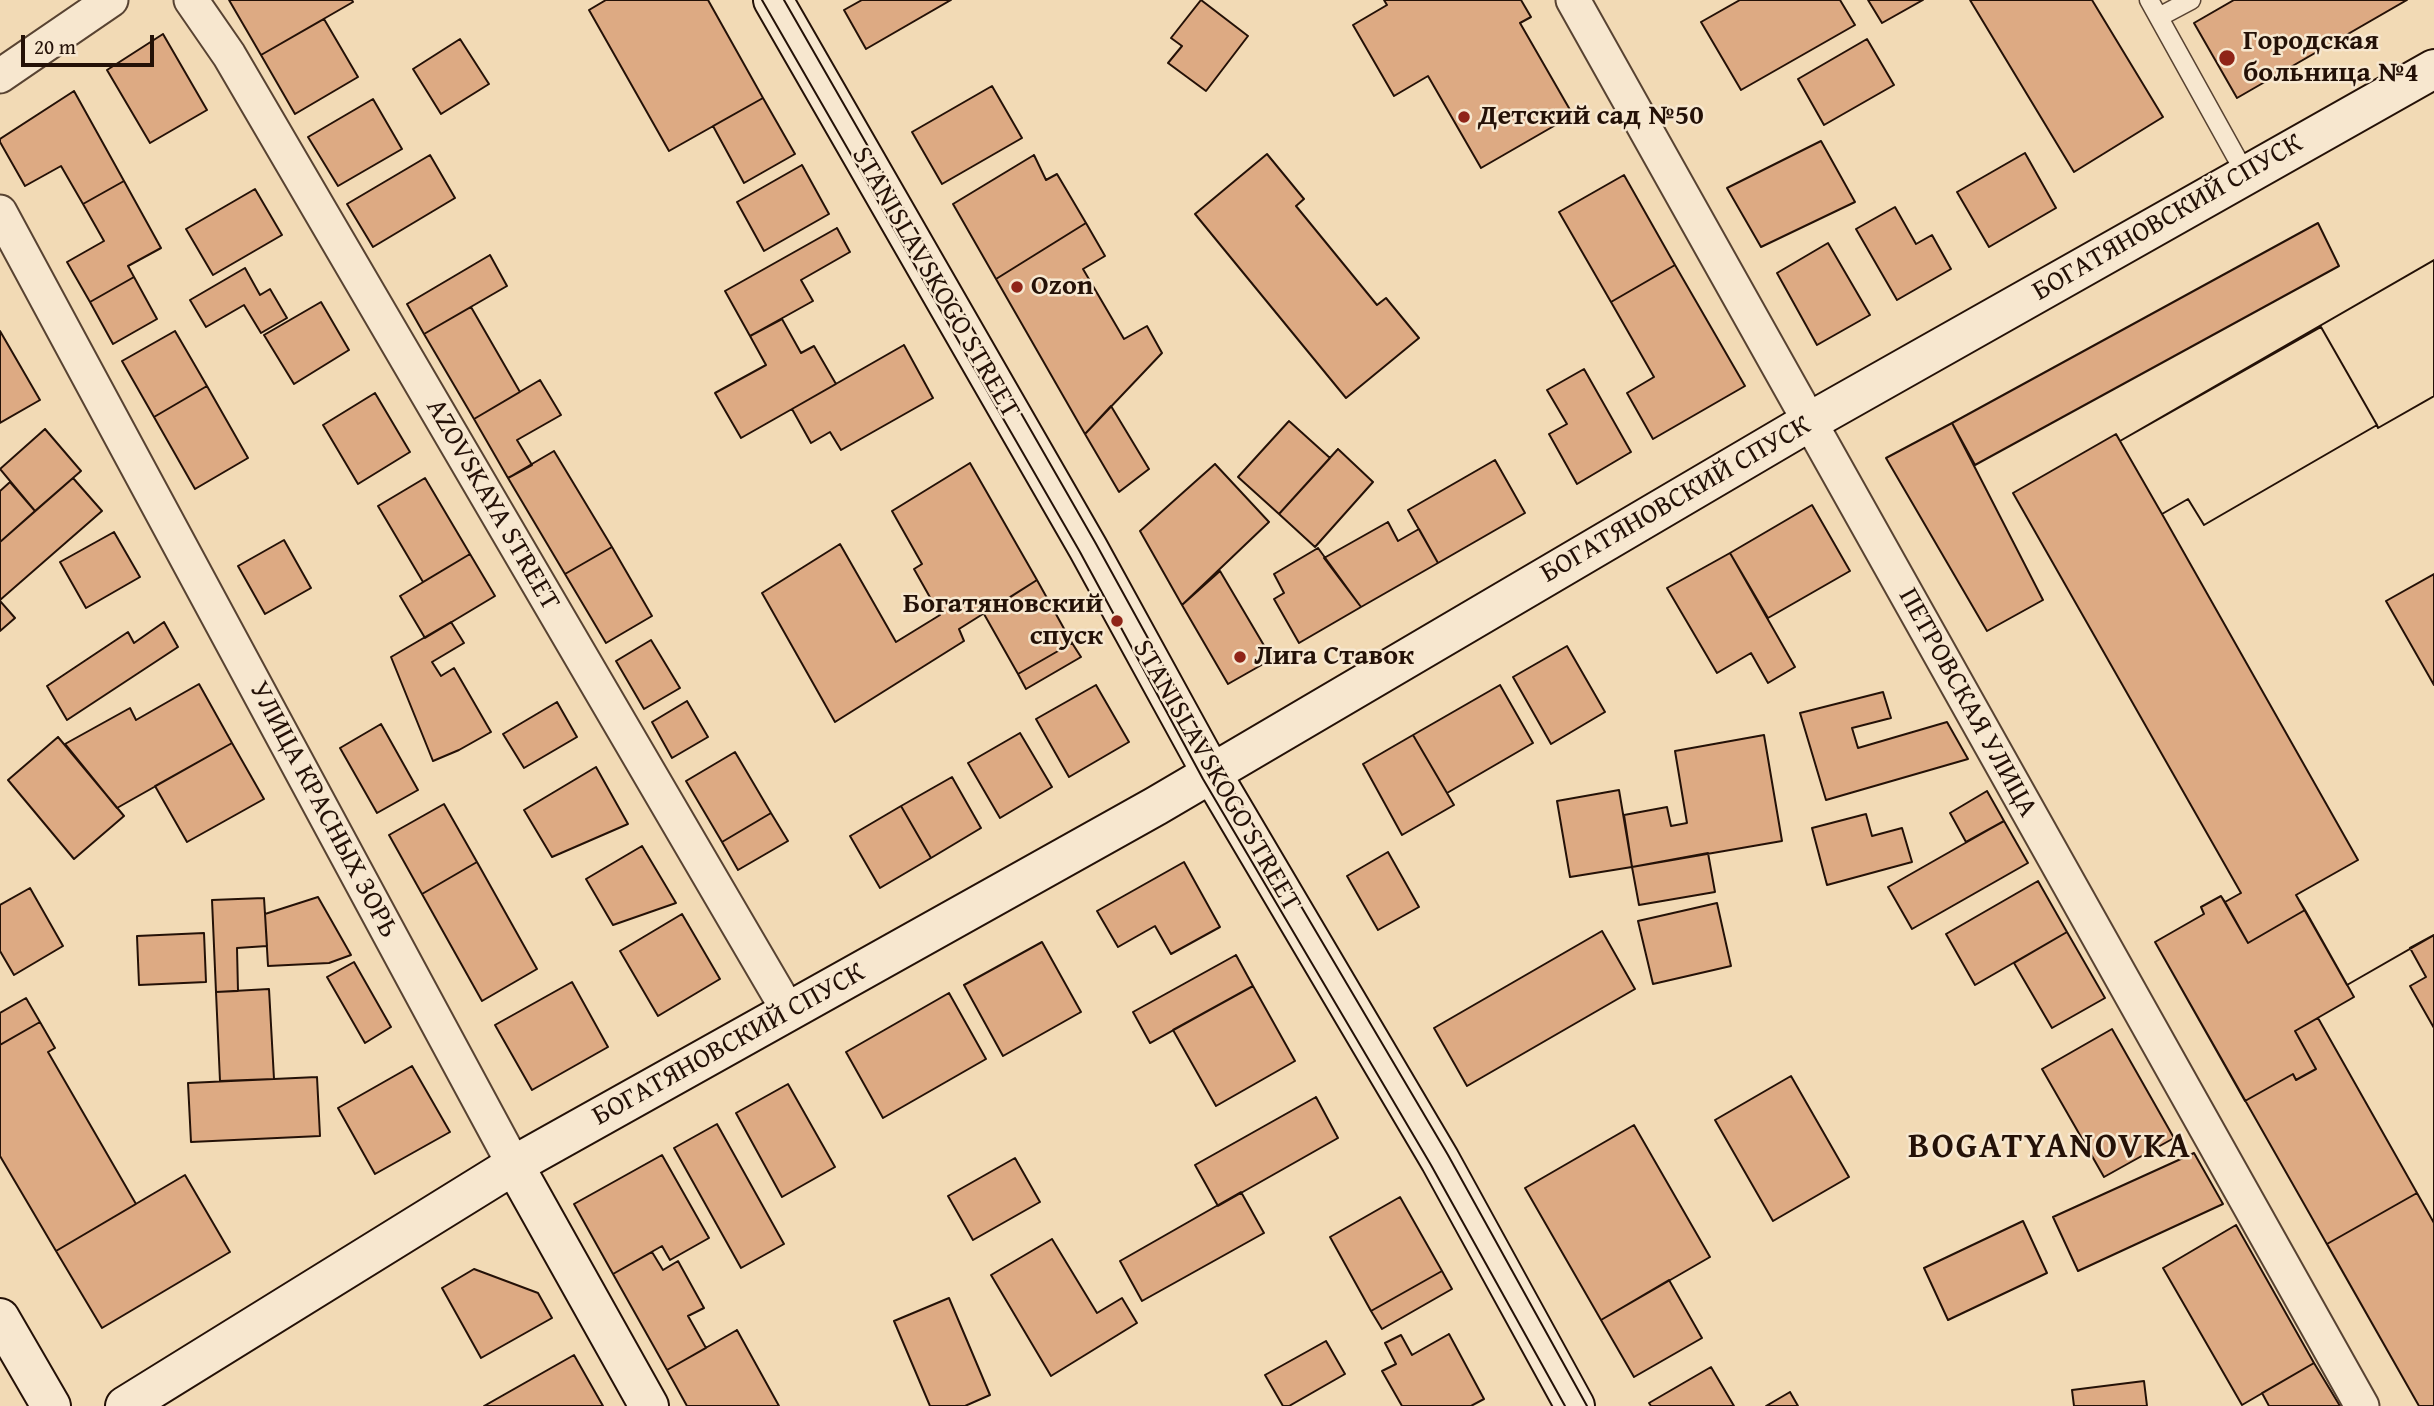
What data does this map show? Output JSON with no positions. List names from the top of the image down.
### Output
{
  "streets": {
    "street": [
      "БОГАТЯНОВСКИЙ СПУСК",
      "STANISLAVSKOGO STREET",
      "AZOVSKAYA STREET",
      "ПЕТРОВСКАЯ УЛИЦА",
      "УЛИЦА КРАСНЫХ ЗОРЬ"
    ]
  },
  "crossings": [
    ["БОГАТЯНОВСКИЙ СПУСК", "STANISLAVSKOGO STREET"],
    ["БОГАТЯНОВСКИЙ СПУСК", "AZOVSKAYA STREET"],
    ["БОГАТЯНОВСКИЙ СПУСК", "ПЕТРОВСКАЯ УЛИЦА"],
    ["БОГАТЯНОВСКИЙ СПУСК", "УЛИЦА КРАСНЫХ ЗОРЬ"]
  ],
  "districts": ["BOGATYANOVKA"],
  "places": [
    "Городская больница №4",
    "Детский сад №50",
    "Ozon",
    "Богатяновский спуск",
    "Лига Ставок"
  ],
  "scale_bar": "20 m"
}
